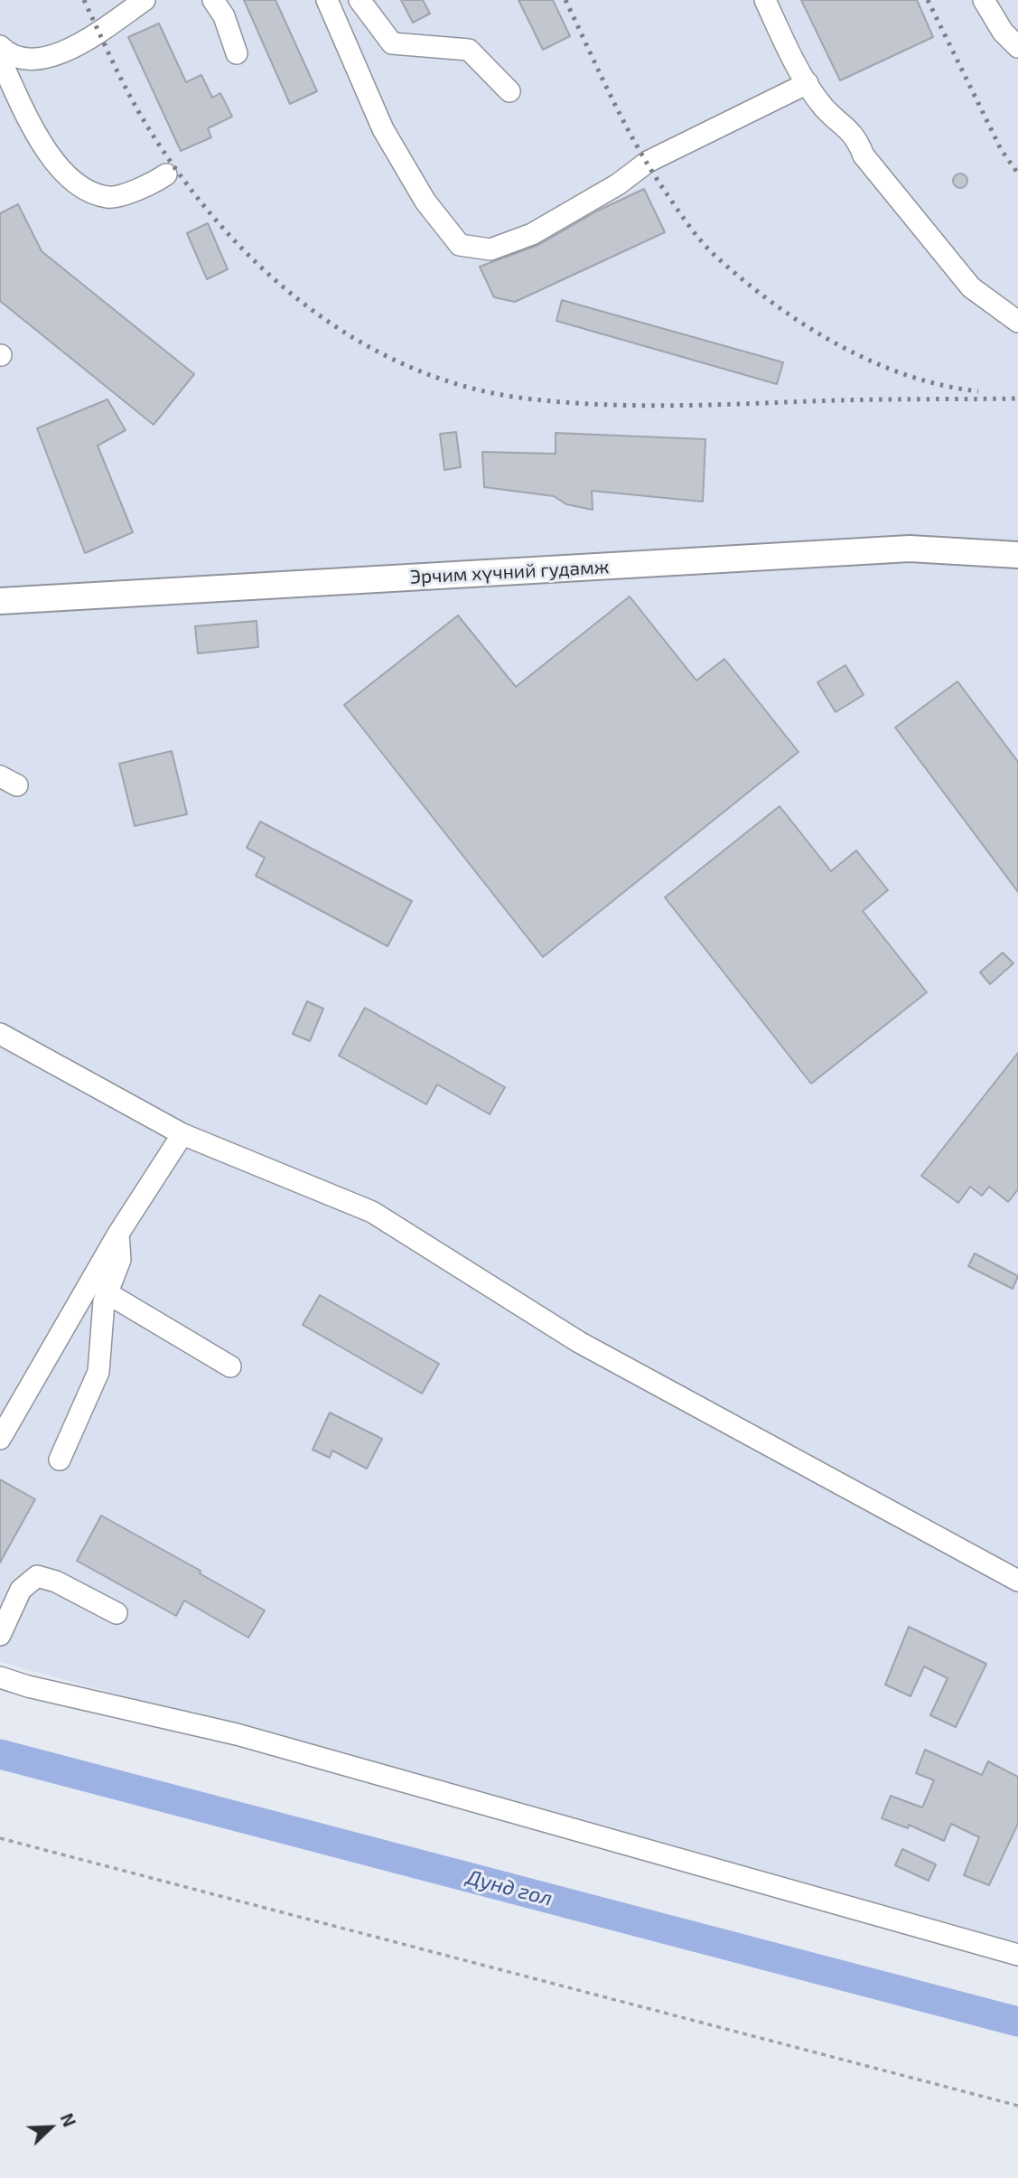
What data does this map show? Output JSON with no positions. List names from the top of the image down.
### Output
{
  "streets": {
    "main road": ["Эрчим хүчний гудамж"]
  },
  "water": ["Дунд гол"],
  "north": "top right"
}
